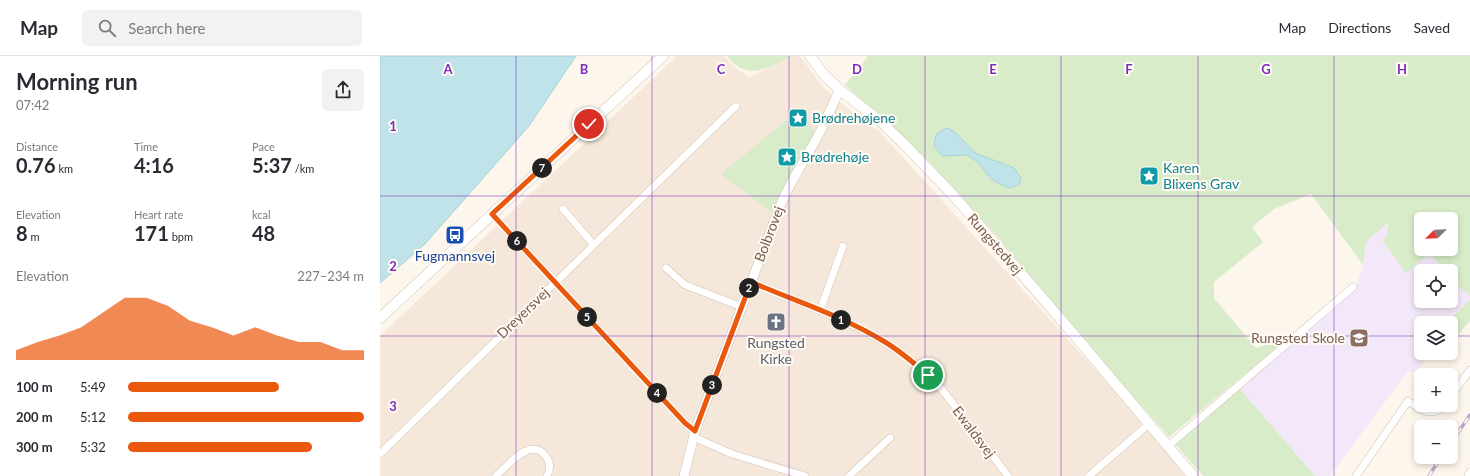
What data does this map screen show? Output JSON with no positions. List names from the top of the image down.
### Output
{
  "streets": {
    "main road": ["Rungstedvej"],
    "street": ["Bolbrovej", "Dreyersvej", "Ewaldsvej"]
  },
  "crossings": [
    ["Bolbrovej", "Rungstedvej"],
    ["Bolbrovej", "Ewaldsvej"]
  ],
  "places": {
    "place": ["Brødrehøjene", "Brødrehøje", "Karen Blixens Grav"],
    "bus stop": ["Fugmannsvej"],
    "church": ["Rungsted Kirke"],
    "school or university": ["Rungsted Skole"]
  },
  "north": "bottom left",
  "page": {
    "header": "Map",
    "search": "Search here",
    "nav": ["Map", "Directions", "Saved"],
    "heading": ["Morning run", "07:42"],
    "stats": [
      ["Distance", "0.76 km"],
      ["Time", "4:16"],
      ["Pace", "5:37 /km"],
      ["Elevation", "8 m"],
      ["Heart rate", "171 bpm"],
      ["kcal", "48"]
    ],
    "pins": [
      "7",
      "6",
      "2",
      "5",
      "1",
      "3",
      "4"
    ],
    "map_buttons": ["+", "−"],
    "chart": ["Elevation", "227–234 m"],
    "list": [
      {
        "name": "100 m",
        "note": "5:49"
      },
      {
        "name": "200 m",
        "note": "5:12"
      },
      {
        "name": "300 m",
        "note": "5:32"
      }
    ]
  },
  "grid": {
    "columns": [
      "A",
      "B",
      "C",
      "D",
      "E",
      "F",
      "G",
      "H"
    ],
    "rows": ["1", "2", "3"]
  }
}
